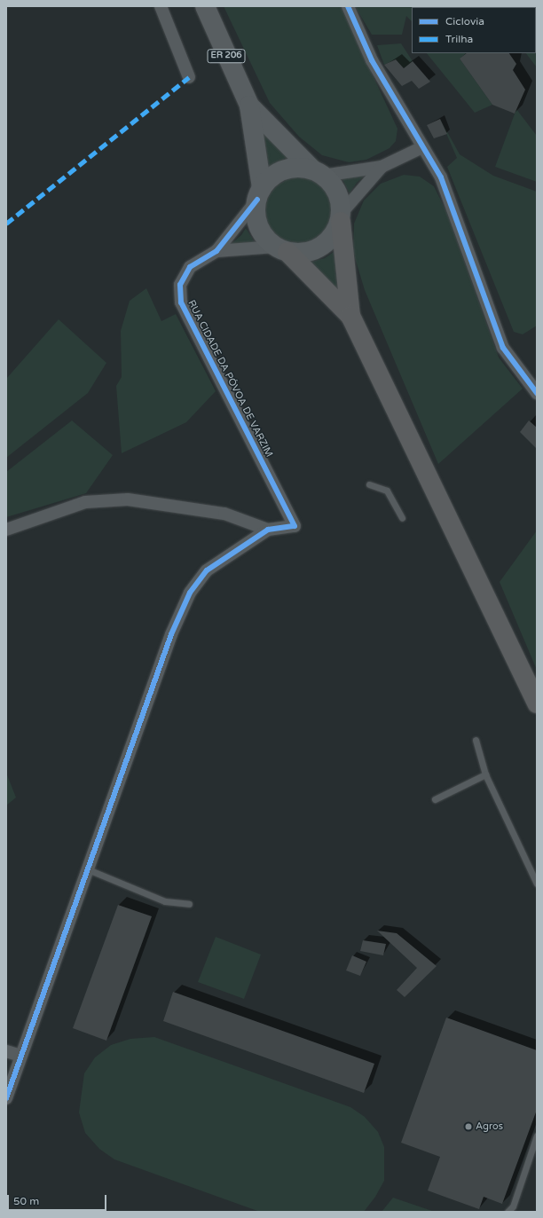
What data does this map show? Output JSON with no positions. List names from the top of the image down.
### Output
{
  "streets": {
    "main road": ["ER 206"],
    "street": ["RUA CIDADE DA PÓVOA DE VARZIM"]
  },
  "places": ["Agros"],
  "legend": ["Ciclovia", "Trilha"],
  "scale_bar": "50 m"
}
